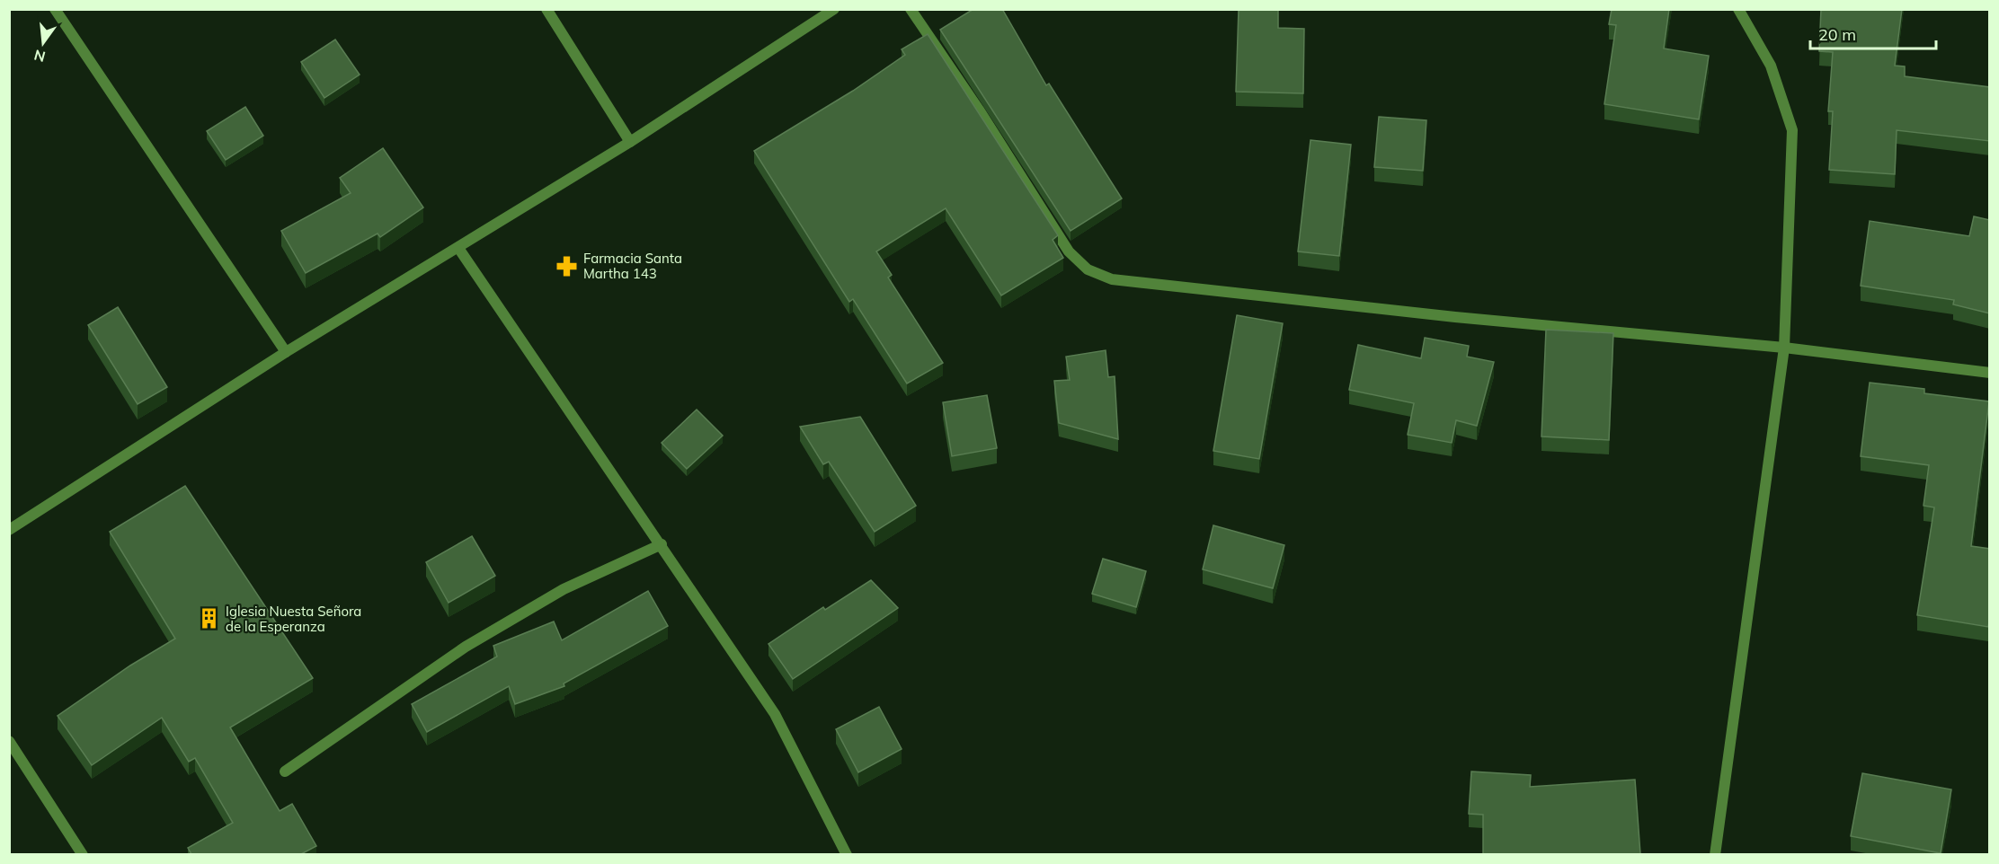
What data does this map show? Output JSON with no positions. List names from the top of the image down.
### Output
{
  "places": {
    "pharmacy": ["Farmacia Santa Martha 143"],
    "building": ["Iglesia Nuesta Señora de la Esperanza"]
  },
  "scale_bar": "20 m",
  "north": "bottom"
}
